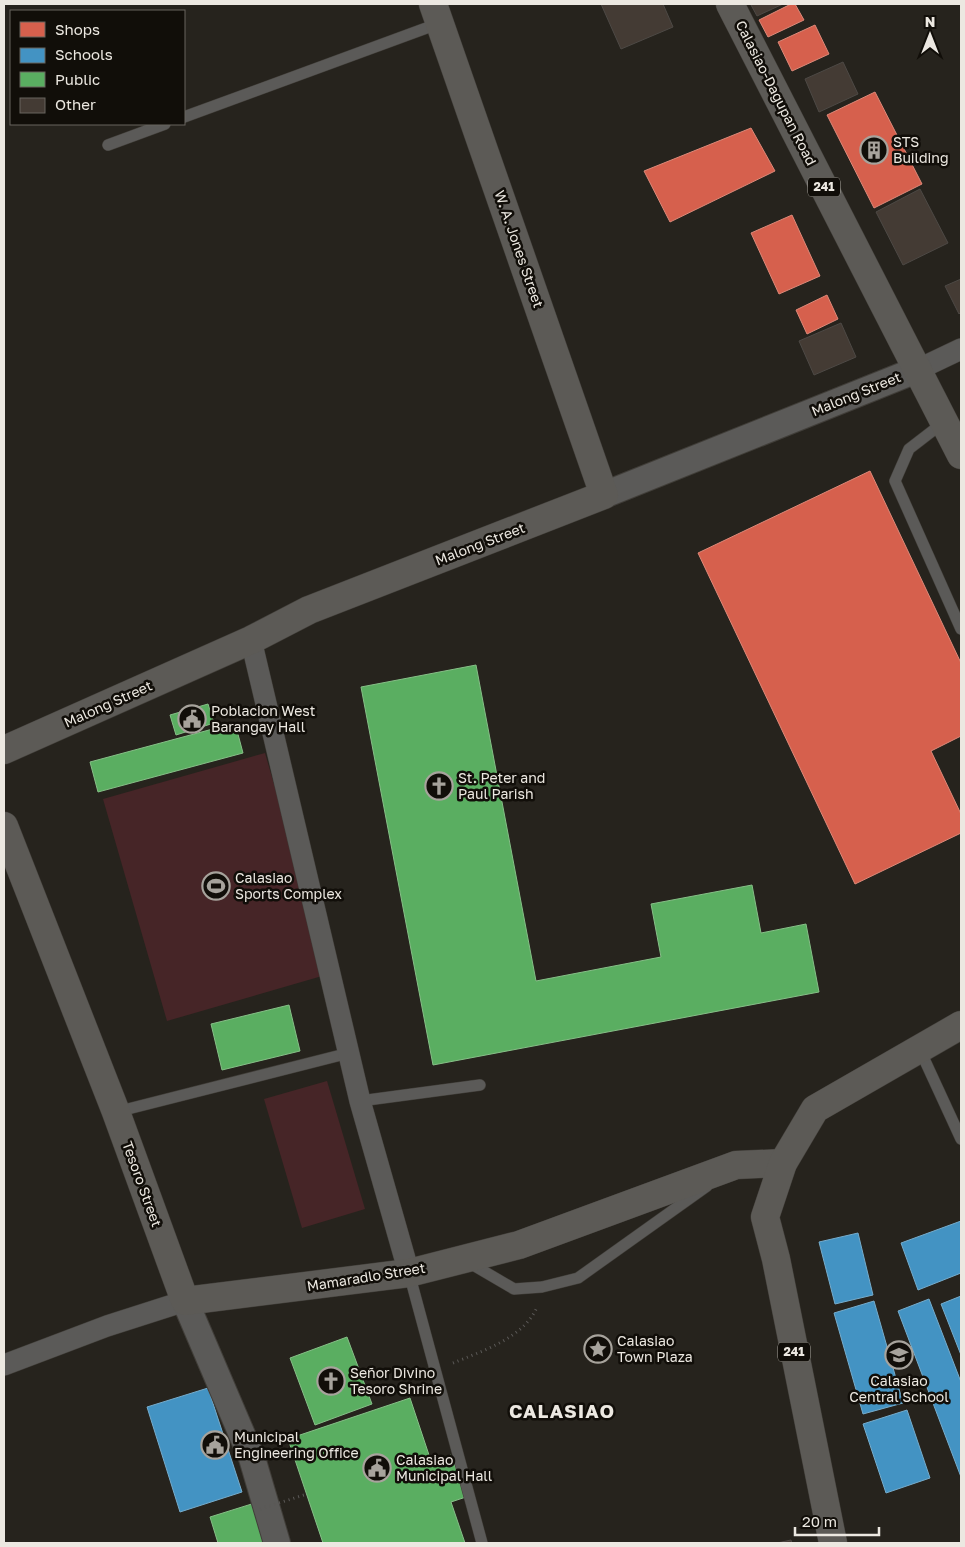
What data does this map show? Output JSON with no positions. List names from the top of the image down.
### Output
{
  "streets": {
    "main road": [
      "Calasiao-Dagupan Road",
      "241",
      "W. A. Jones Street",
      "Malong Street",
      "Tesoro Street",
      "Mamaradlo Street"
    ]
  },
  "crossings": [
    ["Calasiao-Dagupan Road", "241"],
    ["Calasiao-Dagupan Road", "Malong Street"],
    ["241", "Malong Street"],
    ["241", "Mamaradlo Street"],
    ["W. A. Jones Street", "Malong Street"],
    ["Tesoro Street", "Mamaradlo Street"]
  ],
  "districts": ["CALASIAO"],
  "places": {
    "building": ["STS Building"],
    "public building": ["Poblacion West Barangay Hall", "Municipal Engineering Office", "Calasiao Municipal Hall"],
    "church": ["St. Peter and Paul Parish", "Señor Divino Tesoro Shrine"],
    "sports": ["Calasiao Sports Complex"],
    "place": ["Calasiao Town Plaza"],
    "school or university": ["Calasiao Central School"]
  },
  "legend": [
    "Shops",
    "Schools",
    "Public",
    "Other"
  ],
  "scale_bar": "20 m",
  "north": "top"
}
